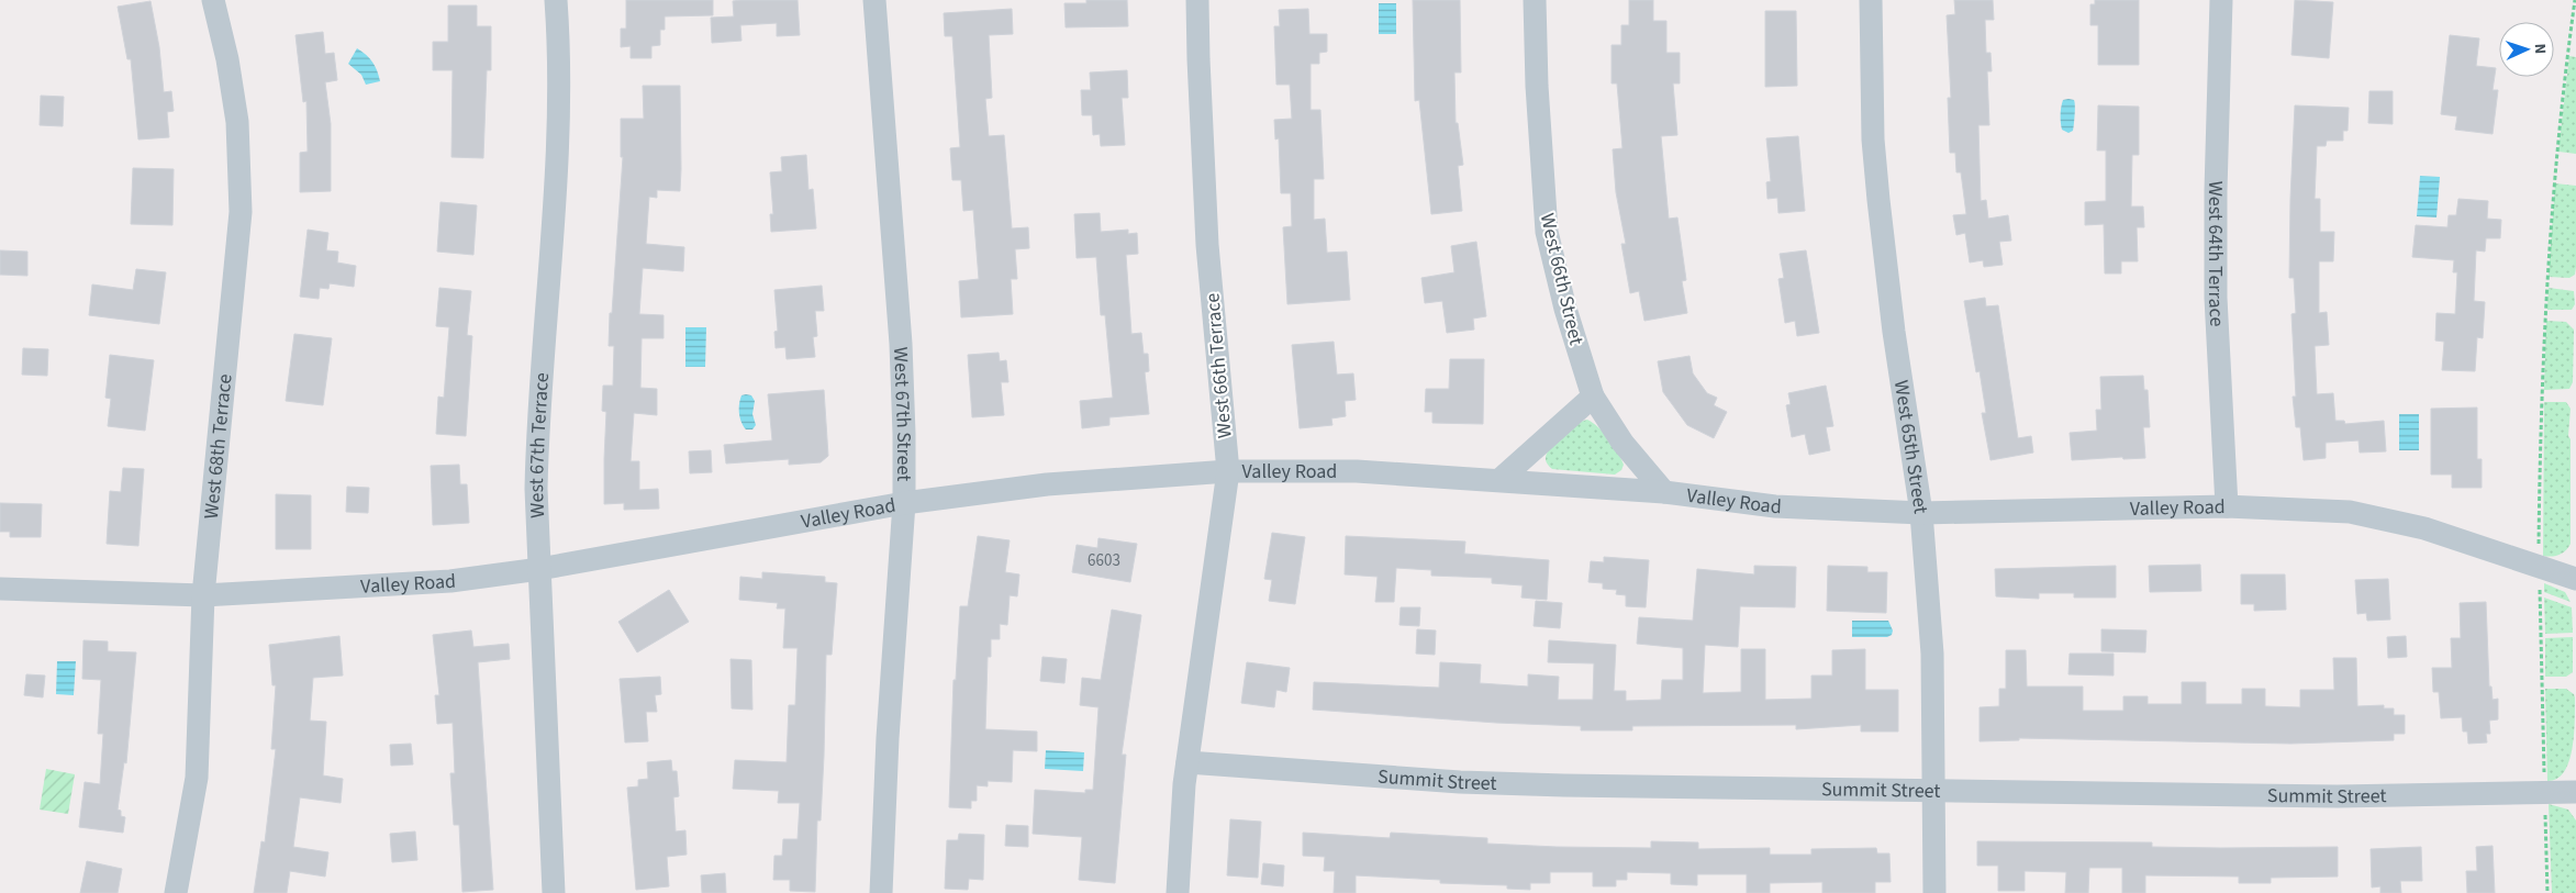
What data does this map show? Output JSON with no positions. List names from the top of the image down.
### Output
{
  "streets": {
    "street": [
      "West 64th Terrace",
      "West 66th Street",
      "West 66th Terrace",
      "West 67th Street",
      "West 68th Terrace",
      "West 67th Terrace",
      "West 65th Street",
      "Valley Road",
      "Summit Street"
    ]
  },
  "crossings": [
    ["West 64th Terrace", "Valley Road"],
    ["West 66th Street", "Valley Road"],
    ["West 66th Terrace", "Valley Road"],
    ["West 66th Terrace", "Summit Street"],
    ["West 67th Street", "Valley Road"],
    ["West 68th Terrace", "Valley Road"],
    ["West 67th Terrace", "Valley Road"],
    ["West 65th Street", "Valley Road"],
    ["West 65th Street", "Summit Street"]
  ],
  "house_numbers": ["6603"],
  "north": "right"
}
